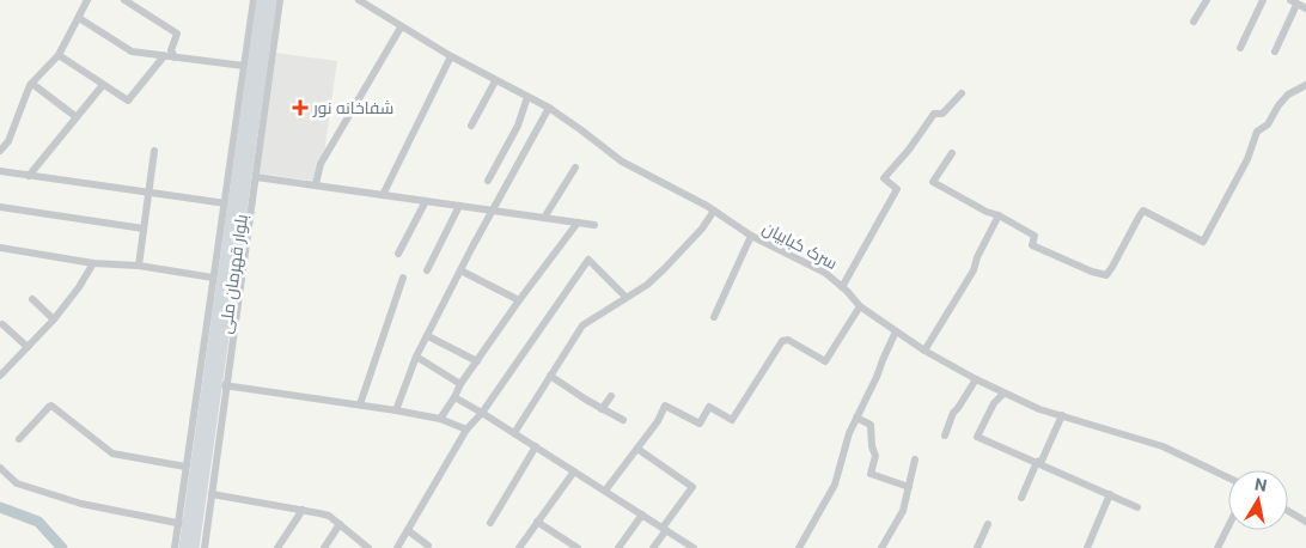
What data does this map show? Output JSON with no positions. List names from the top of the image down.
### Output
{
  "streets": {
    "highway": ["بلوار قهرمان ملی"],
    "street": ["سرک کبابیان"]
  },
  "places": {
    "health": ["شفاخانه نور"]
  },
  "north": "top"
}
